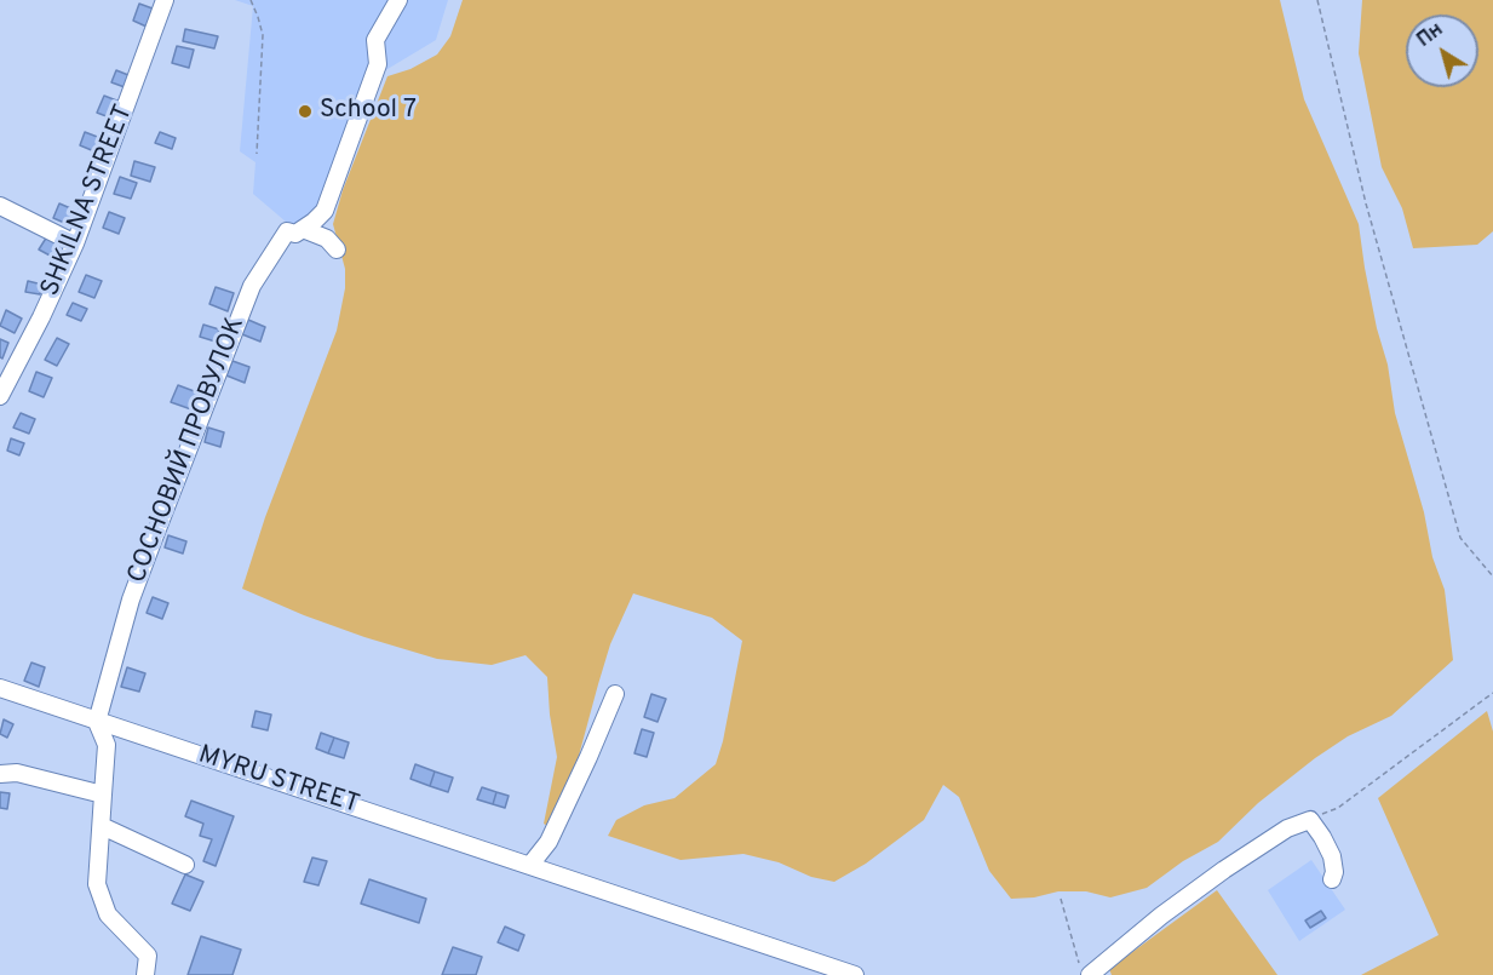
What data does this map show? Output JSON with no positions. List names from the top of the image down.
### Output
{
  "streets": {
    "street": ["SHKILNA STREET", "СОСНОВИЙ ПРОВУЛОК", "MYRU STREET"]
  },
  "crossings": [
    ["СОСНОВИЙ ПРОВУЛОК", "MYRU STREET"]
  ],
  "places": ["School 7"],
  "north": "top left"
}
